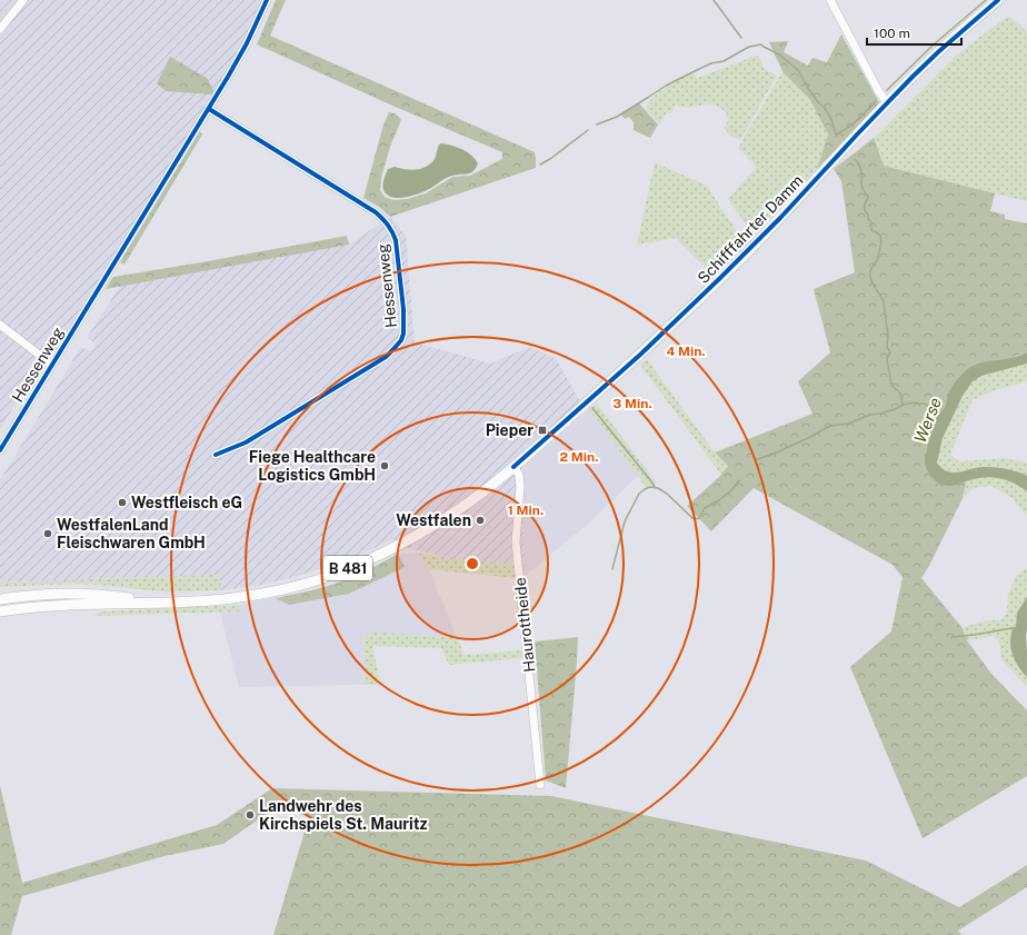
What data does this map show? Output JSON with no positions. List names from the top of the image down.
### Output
{
  "streets": {
    "main road": ["Schifffahrter Damm", "B 481"],
    "street": ["Hessenweg", "Haurottheide"]
  },
  "crossings": [
    ["Schifffahrter Damm", "Haurottheide"]
  ],
  "water": ["Werse"],
  "places": {
    "transit": ["Pieper"],
    "other": [
      "Fiege Healthcare Logistics GmbH",
      "Westfleisch eG",
      "Westfalen",
      "WestfalenLand Fleischwaren GmbH",
      "Landwehr des Kirchspiels St. Mauritz"
    ]
  },
  "scale_bar": "100 m",
  "rings": [
    "4 Min.",
    "3 Min.",
    "2 Min.",
    "1 Min."
  ]
}
